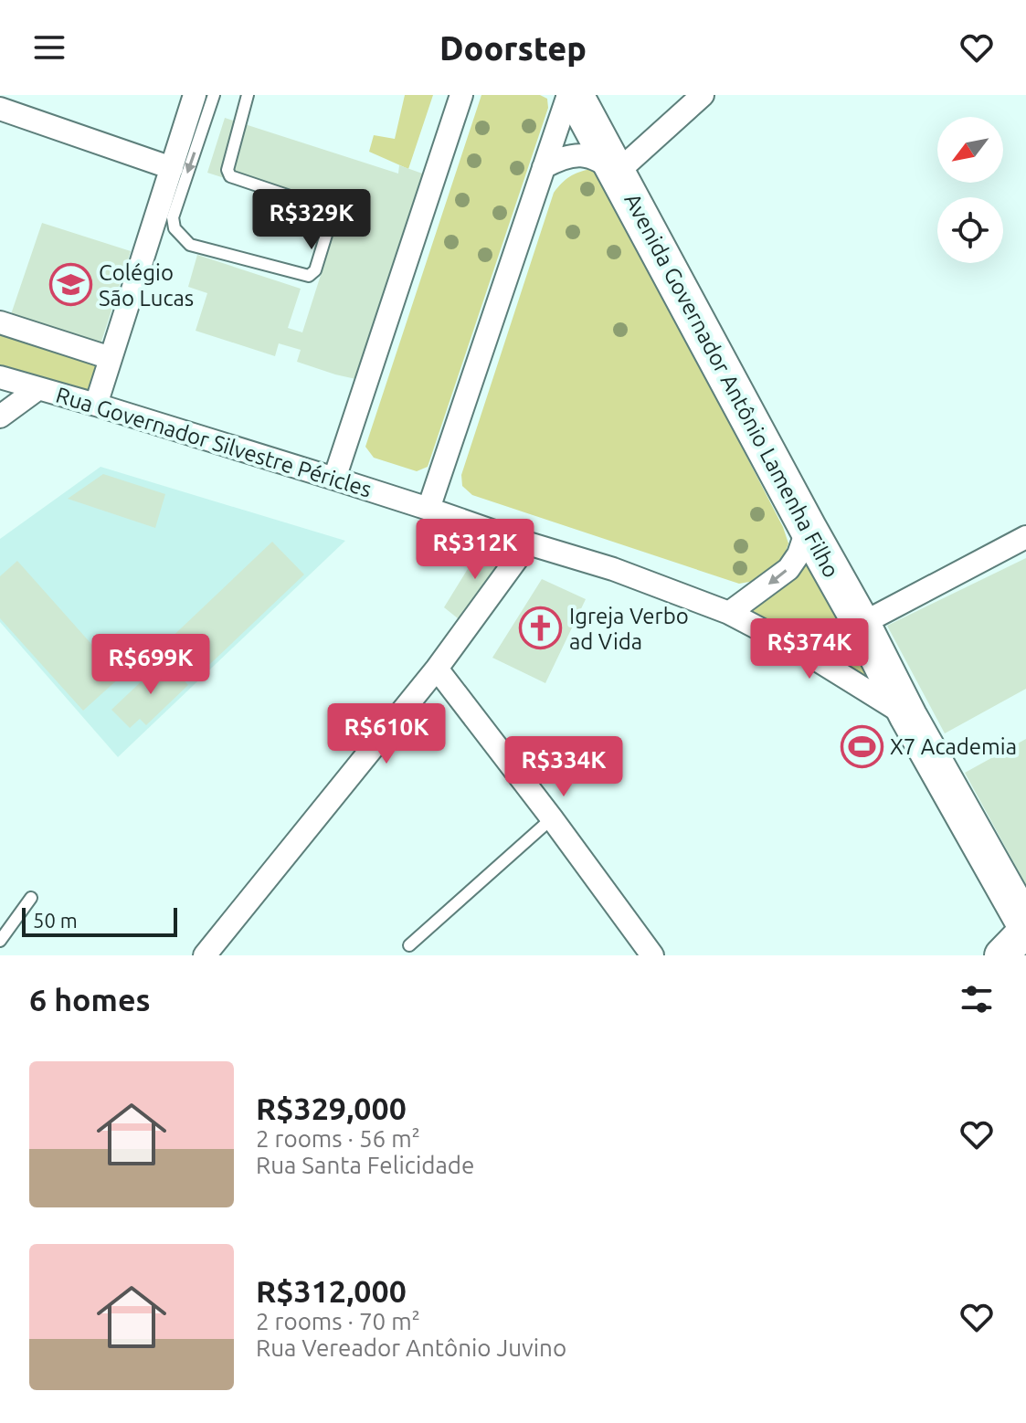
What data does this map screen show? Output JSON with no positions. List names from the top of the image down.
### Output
{
  "streets": {
    "main road": ["Avenida Governador Antônio Lamenha Filho"],
    "street": ["Rua Governador Silvestre Péricles"]
  },
  "crossings": [
    ["Avenida Governador Antônio Lamenha Filho", "Rua Governador Silvestre Péricles"]
  ],
  "places": {
    "school or university": ["Colégio São Lucas"],
    "church": ["Igreja Verbo ad Vida"],
    "sports": ["X7 Academia"]
  },
  "scale_bar": "50 m",
  "north": "bottom left",
  "page": {
    "header": "Doorstep",
    "price": [
      "R$329K",
      "R$312K",
      "R$374K",
      "R$699K",
      "R$610K",
      "R$334K"
    ],
    "scale": "50 m",
    "heading": "6 homes",
    "list": [
      {
        "name": "R$329,000",
        "note": "2 rooms · 56 m² · Rua Santa Felicidade"
      },
      {
        "name": "R$312,000",
        "note": "2 rooms · 70 m² · Rua Vereador Antônio Juvino"
      }
    ]
  }
}
